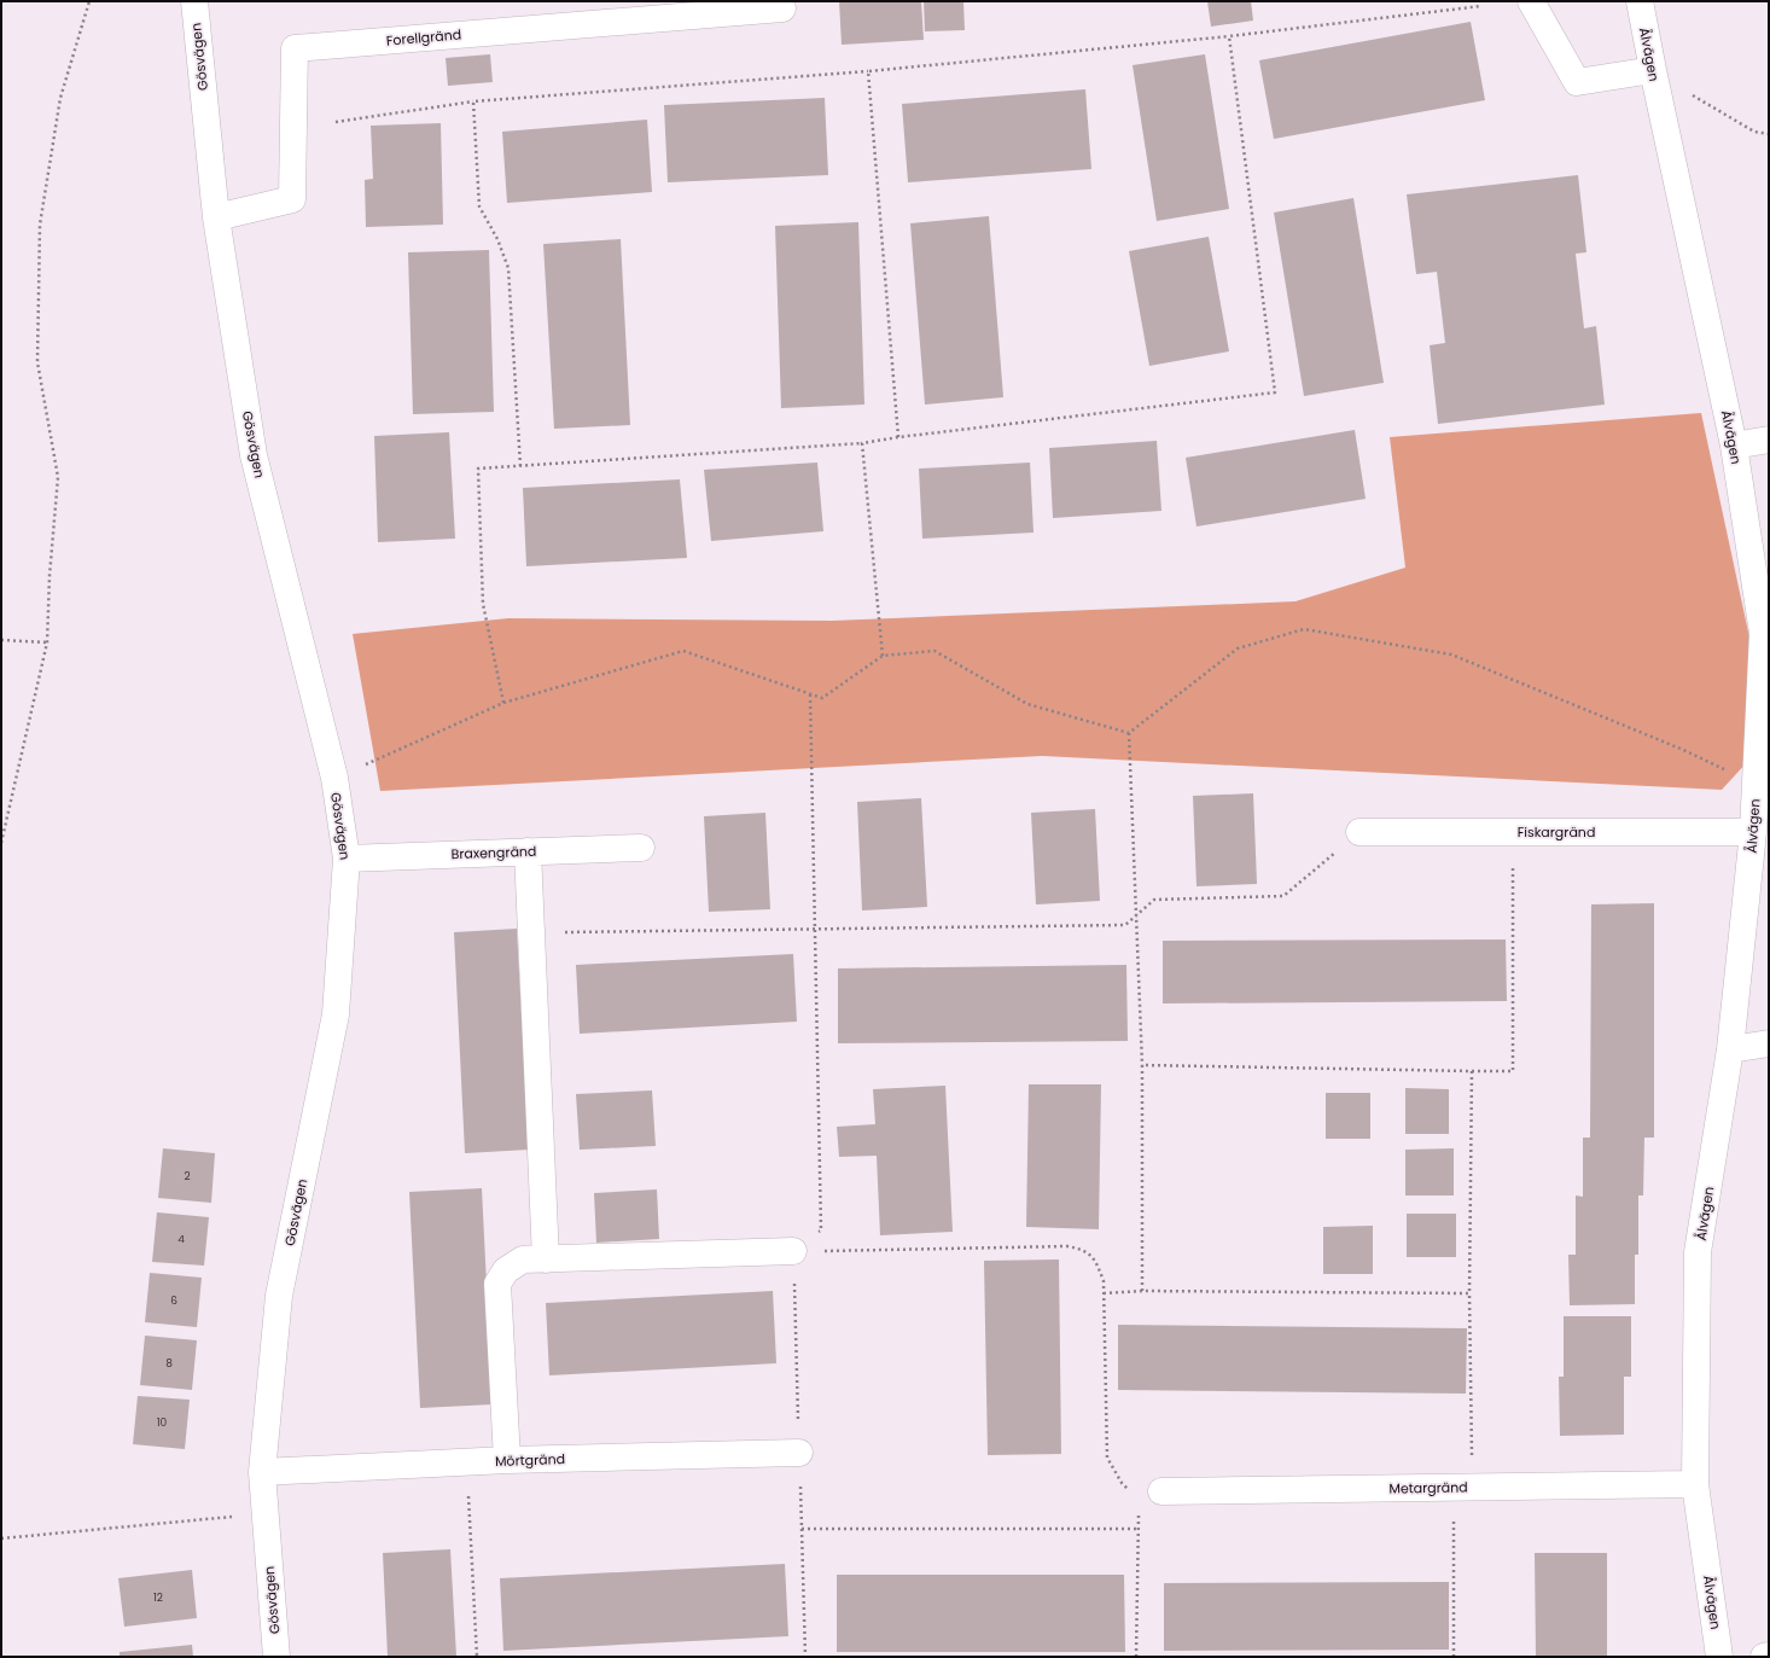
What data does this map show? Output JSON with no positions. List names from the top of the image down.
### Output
{
  "streets": {
    "street": [
      "Forellgränd",
      "Ålvägen",
      "Gösvägen",
      "Fiskargränd",
      "Braxengränd",
      "Mörtgränd",
      "Metargränd"
    ]
  },
  "crossings": [
    ["Forellgränd", "Gösvägen"],
    ["Ålvägen", "Fiskargränd"],
    ["Ålvägen", "Metargränd"],
    ["Gösvägen", "Braxengränd"],
    ["Gösvägen", "Mörtgränd"]
  ],
  "house_numbers": [
    "2",
    "4",
    "6",
    "8",
    "10",
    "12"
  ]
}
